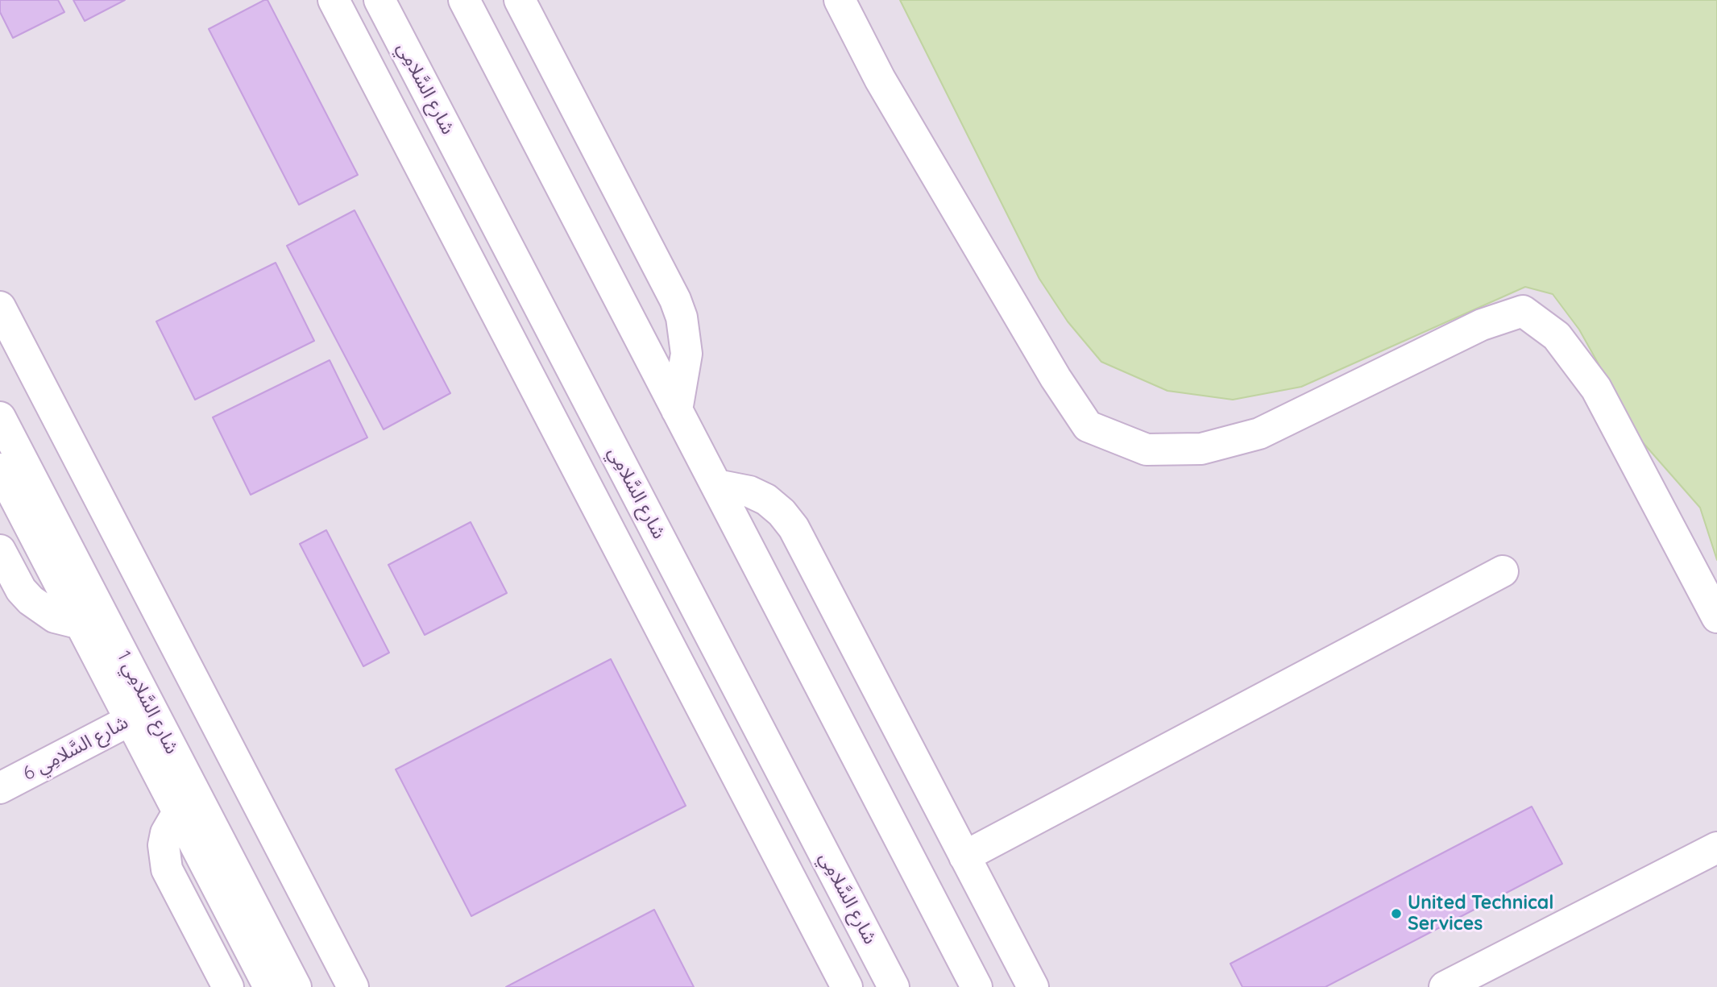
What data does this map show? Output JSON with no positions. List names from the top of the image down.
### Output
{
  "streets": {
    "street": ["شارع السَّلامِي", "شارع السَّلامِي 1", "شارع السَّلامِي 6"]
  },
  "crossings": [
    ["شارع السَّلامِي 1", "شارع السَّلامِي 6"]
  ],
  "places": ["United Technical Services"]
}
